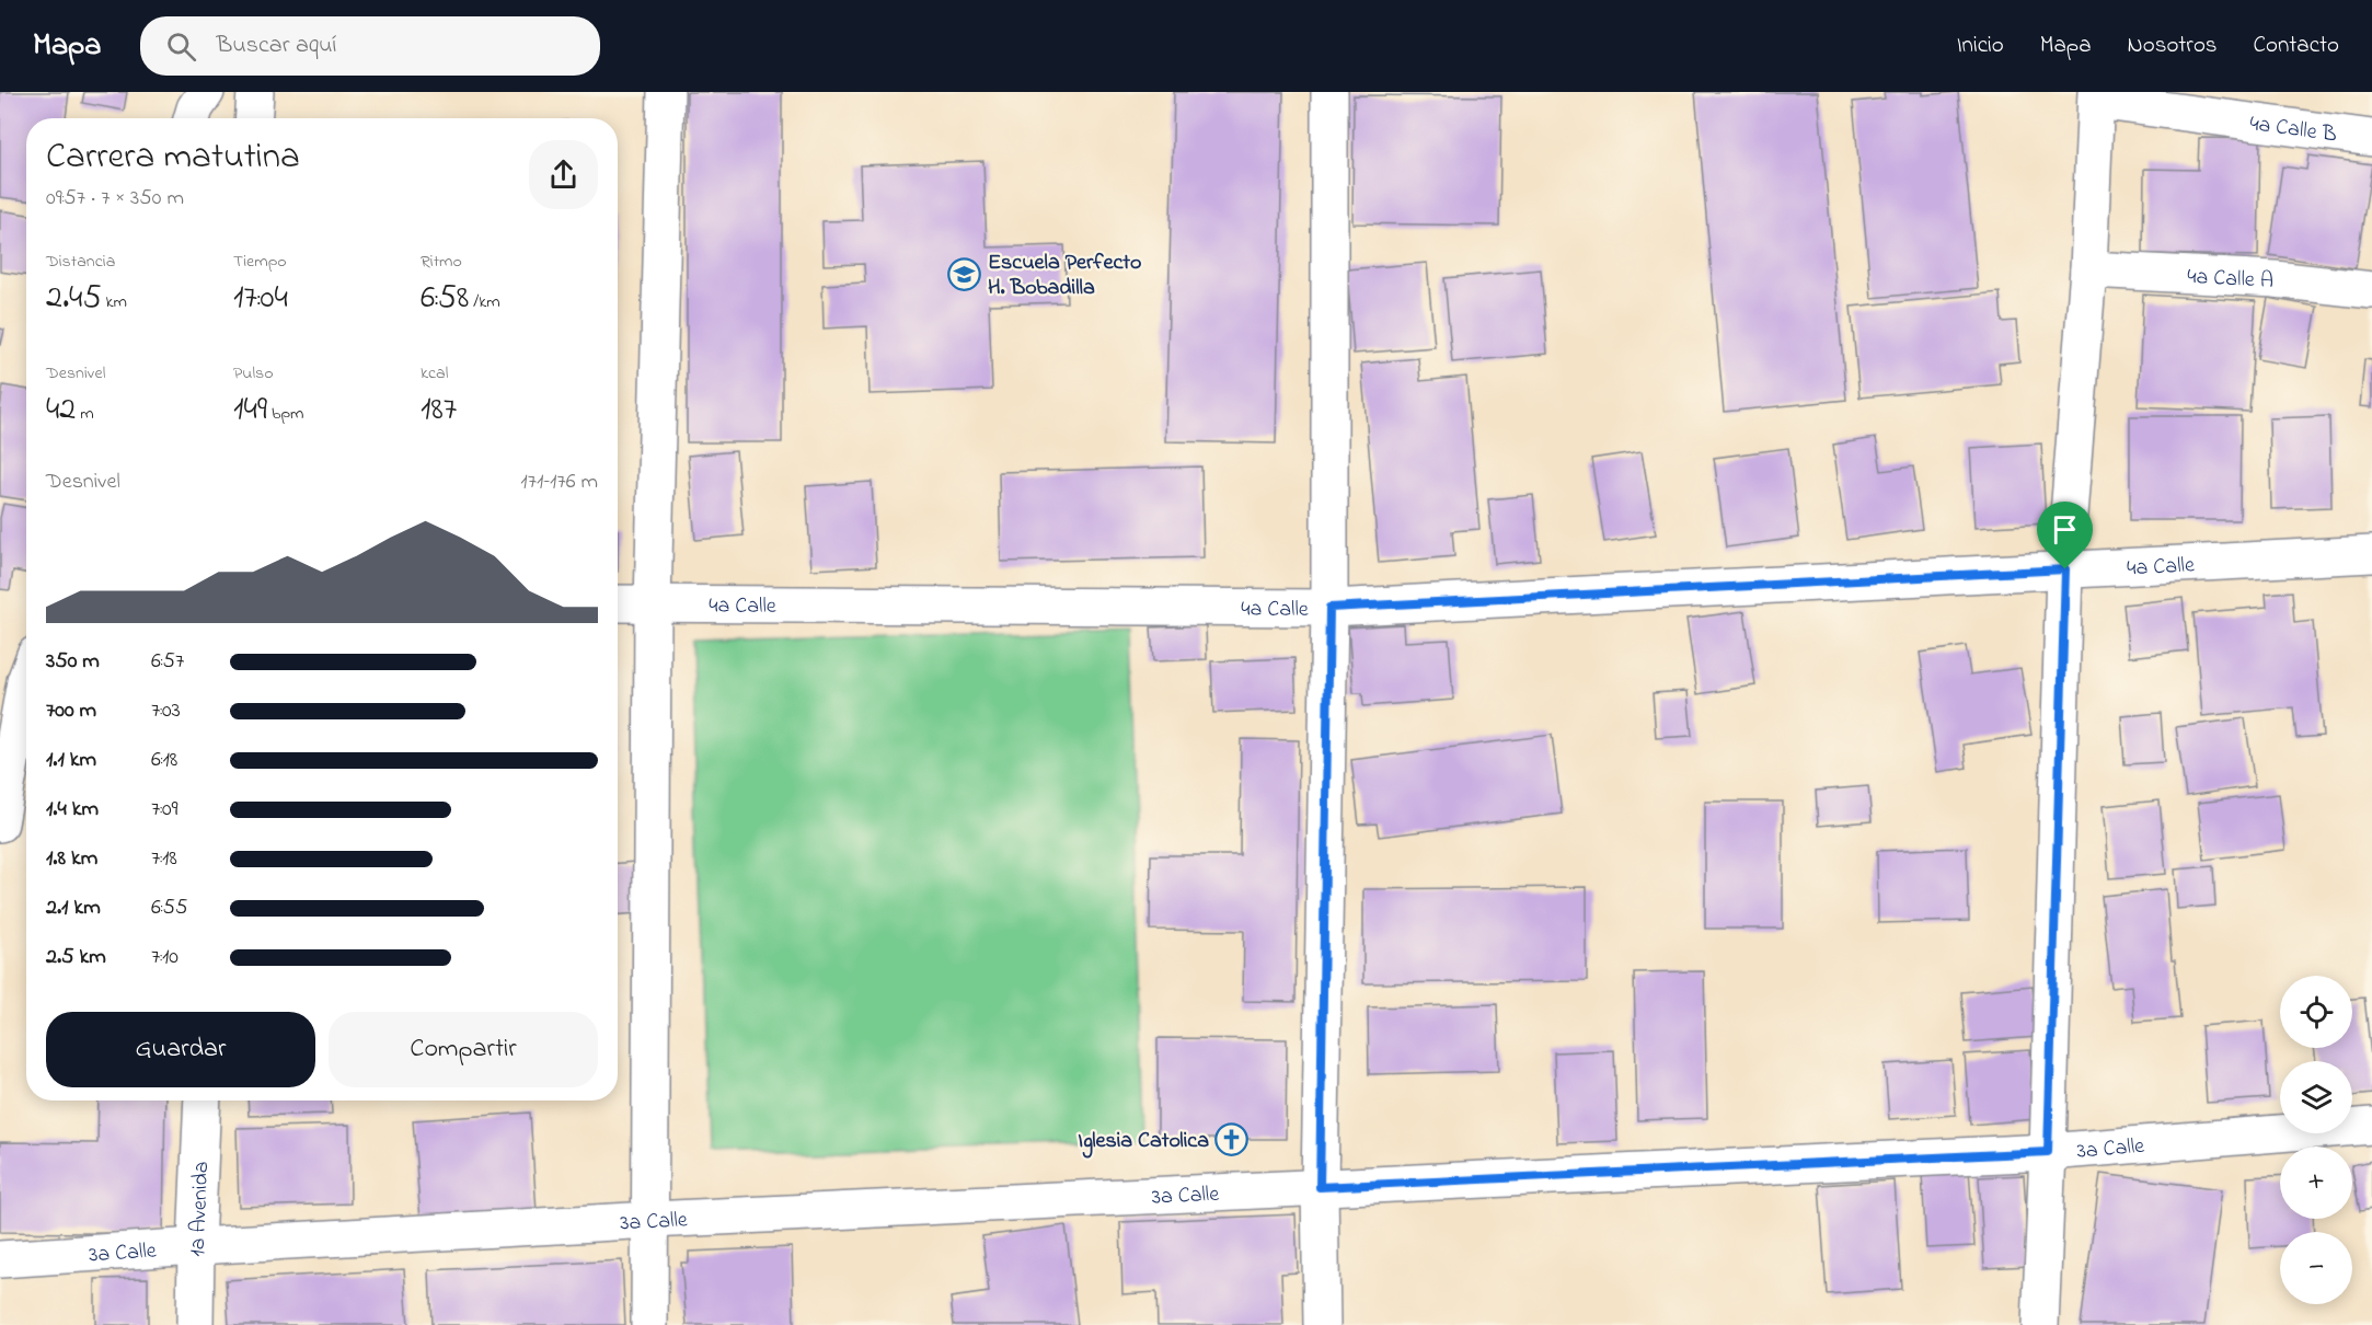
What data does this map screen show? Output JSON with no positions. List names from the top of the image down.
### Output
{
  "streets": {
    "street": [
      "4a Calle B",
      "4a Calle A",
      "4a Calle",
      "3a Calle",
      "1a Avenida"
    ]
  },
  "crossings": [
    ["3a Calle", "1a Avenida"]
  ],
  "places": {
    "school or university": ["Escuela Perfecto H. Bobadilla"],
    "church": ["Iglesia Catolica"]
  },
  "page": {
    "header": "Mapa",
    "search": "Buscar aquí",
    "nav": [
      "Inicio",
      "Mapa",
      "Nosotros",
      "Contacto"
    ],
    "heading": ["Carrera matutina", "09:57 · 7 × 350 m"],
    "stats": [
      ["Distancia", "2.45 km"],
      ["Tiempo", "17:04"],
      ["Ritmo", "6:58 /km"],
      ["Desnivel", "42 m"],
      ["Pulso", "149 bpm"],
      ["kcal", "187"]
    ],
    "chart": ["Desnivel", "171–176 m"],
    "list": [
      {
        "name": "350 m",
        "note": "6:57"
      },
      {
        "name": "700 m",
        "note": "7:03"
      },
      {
        "name": "1.1 km",
        "note": "6:18"
      },
      {
        "name": "1.4 km",
        "note": "7:09"
      },
      {
        "name": "1.8 km",
        "note": "7:18"
      },
      {
        "name": "2.1 km",
        "note": "6:55"
      },
      {
        "name": "2.5 km",
        "note": "7:10"
      }
    ],
    "map_buttons": ["+", "−"],
    "buttons": ["Guardar", "Compartir"]
  }
}
